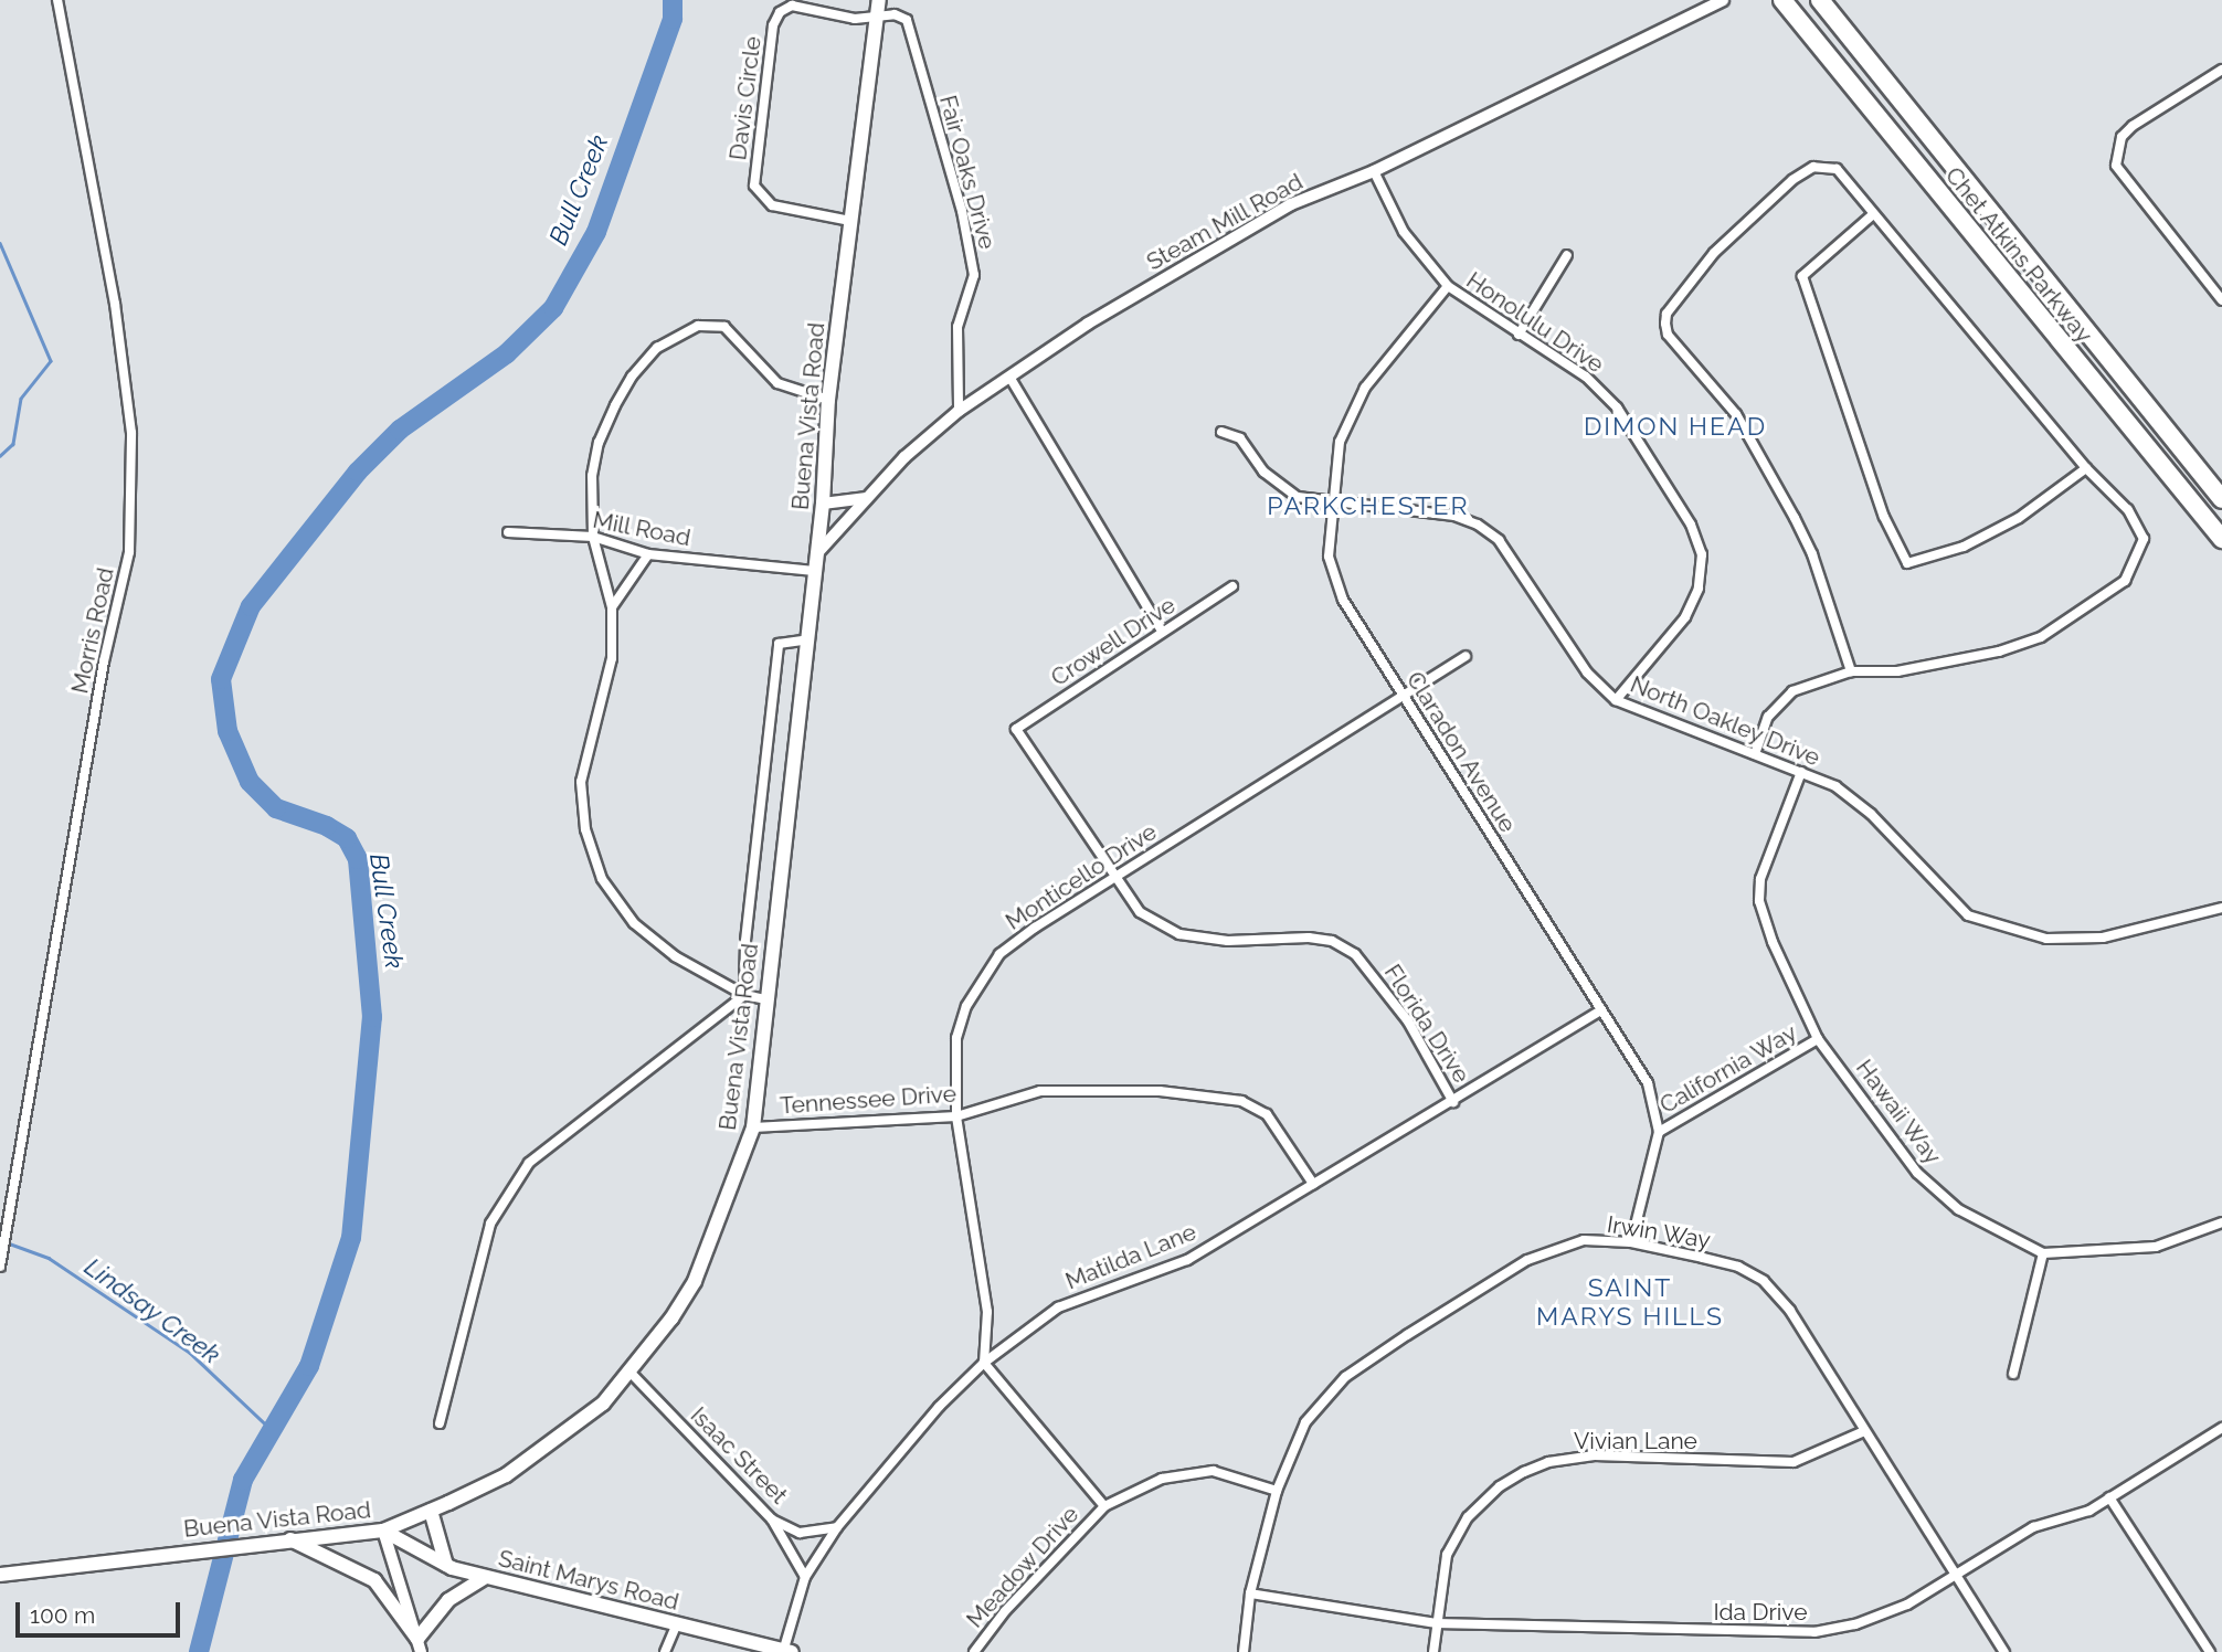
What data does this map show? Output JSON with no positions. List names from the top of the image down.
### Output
{
  "streets": {
    "highway": ["Chet Atkins Parkway"],
    "main road": ["Buena Vista Road", "Saint Marys Road"],
    "street": [
      "Davis Circle",
      "Fair Oaks Drive",
      "Steam Mill Road",
      "Honolulu Drive",
      "Mill Road",
      "Morris Road",
      "Crowell Drive",
      "North Oakley Drive",
      "Claradon Avenue",
      "Monticello Drive",
      "Florida Drive",
      "California Way",
      "Tennessee Drive",
      "Hawaii Way",
      "Irwin Way",
      "Matilda Lane",
      "Vivian Lane",
      "Isaac Street",
      "Meadow Drive",
      "Ida Drive"
    ]
  },
  "crossings": [
    ["Davis Circle", "Fair Oaks Drive"],
    ["Davis Circle", "Buena Vista Road"],
    ["Fair Oaks Drive", "Steam Mill Road"],
    ["Fair Oaks Drive", "Buena Vista Road"],
    ["Steam Mill Road", "Honolulu Drive"],
    ["Steam Mill Road", "Buena Vista Road"],
    ["Honolulu Drive", "North Oakley Drive"],
    ["Honolulu Drive", "Claradon Avenue"],
    ["Buena Vista Road", "Mill Road"],
    ["Buena Vista Road", "Tennessee Drive"],
    ["Buena Vista Road", "Isaac Street"],
    ["Buena Vista Road", "Saint Marys Road"],
    ["Crowell Drive", "Florida Drive"],
    ["North Oakley Drive", "Claradon Avenue"],
    ["North Oakley Drive", "Hawaii Way"],
    ["Claradon Avenue", "Monticello Drive"],
    ["Claradon Avenue", "California Way"],
    ["Claradon Avenue", "Irwin Way"],
    ["Claradon Avenue", "Matilda Lane"],
    ["Monticello Drive", "Florida Drive"],
    ["Monticello Drive", "Tennessee Drive"],
    ["Monticello Drive", "Matilda Lane"],
    ["Florida Drive", "Matilda Lane"],
    ["California Way", "Hawaii Way"],
    ["Tennessee Drive", "Matilda Lane"],
    ["Irwin Way", "Vivian Lane"],
    ["Irwin Way", "Meadow Drive"],
    ["Irwin Way", "Ida Drive"],
    ["Matilda Lane", "Isaac Street"],
    ["Matilda Lane", "Saint Marys Road"],
    ["Vivian Lane", "Ida Drive"]
  ],
  "districts": ["DIMON HEAD", "PARKCHESTER", "SAINT MARYS HILLS"],
  "water": ["Bull Creek", "Lindsay Creek"],
  "scale_bar": "100 m"
}
